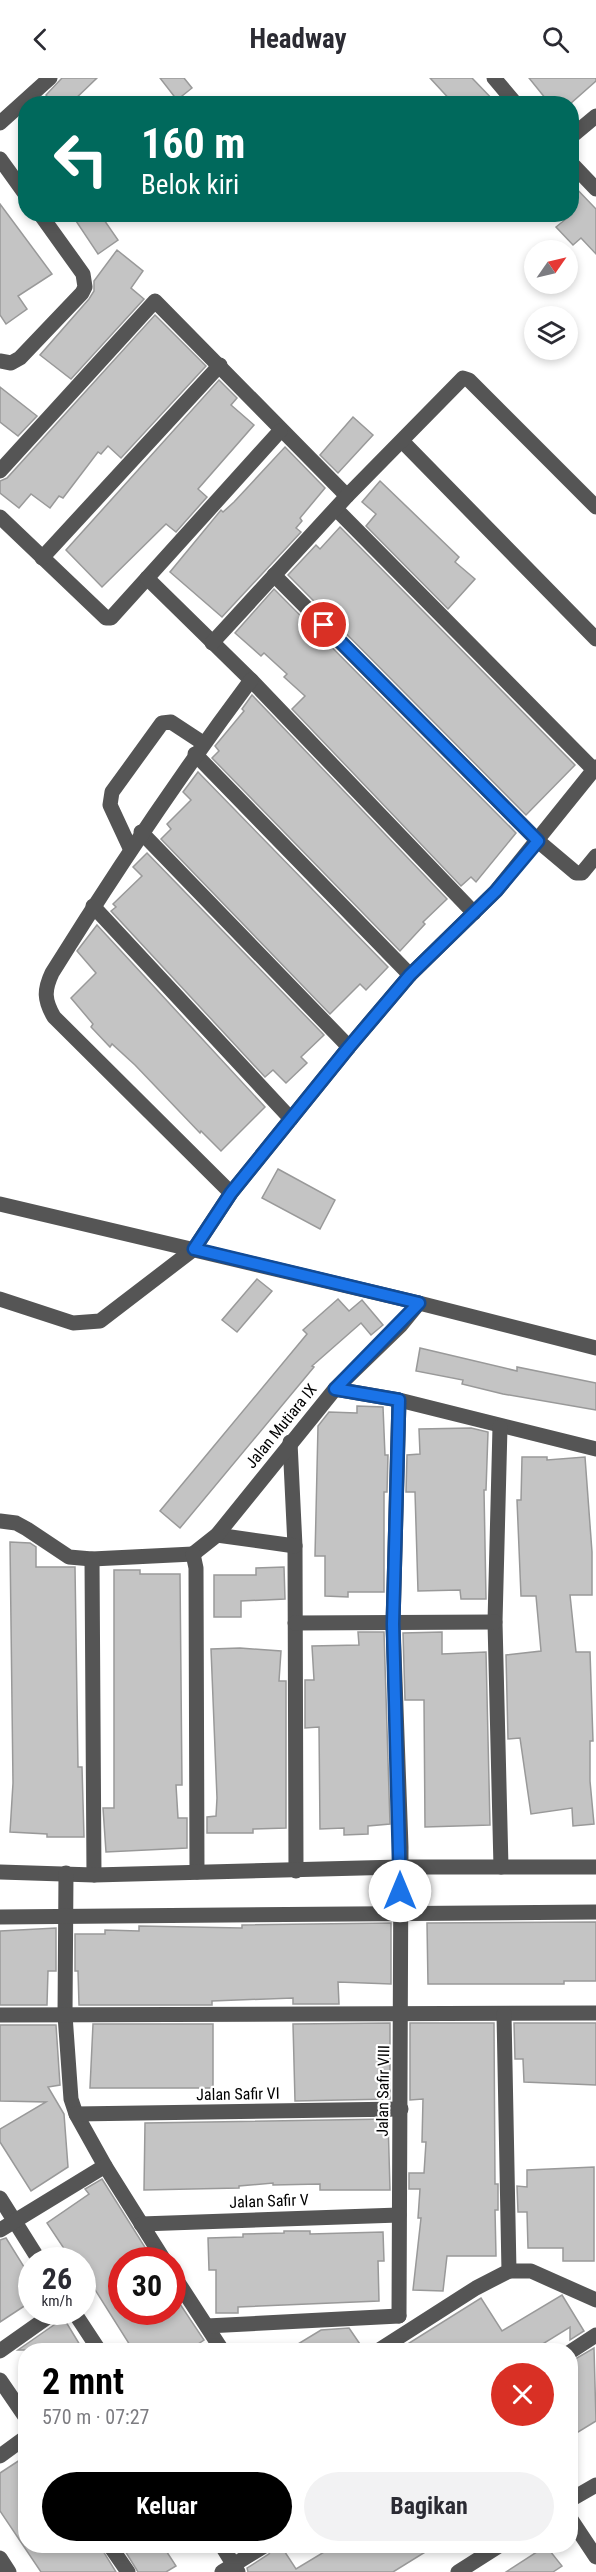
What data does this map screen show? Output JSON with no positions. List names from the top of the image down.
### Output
{
  "streets": {
    "street": [
      "Jalan Mutiara IX",
      "Jalan Safir VIII",
      "Jalan Safir VI",
      "Jalan Safir V"
    ]
  },
  "crossings": [
    ["Jalan Safir VIII", "Jalan Safir VI"],
    ["Jalan Safir VIII", "Jalan Safir V"]
  ],
  "north": "top right",
  "page": {
    "header": "Headway",
    "turn": ["160 m", "Belok kiri"],
    "speed": "26 km/h",
    "limit": "30",
    "heading": ["2 mnt", "570 m · 07:27"],
    "buttons": ["Keluar", "Bagikan"]
  }
}
